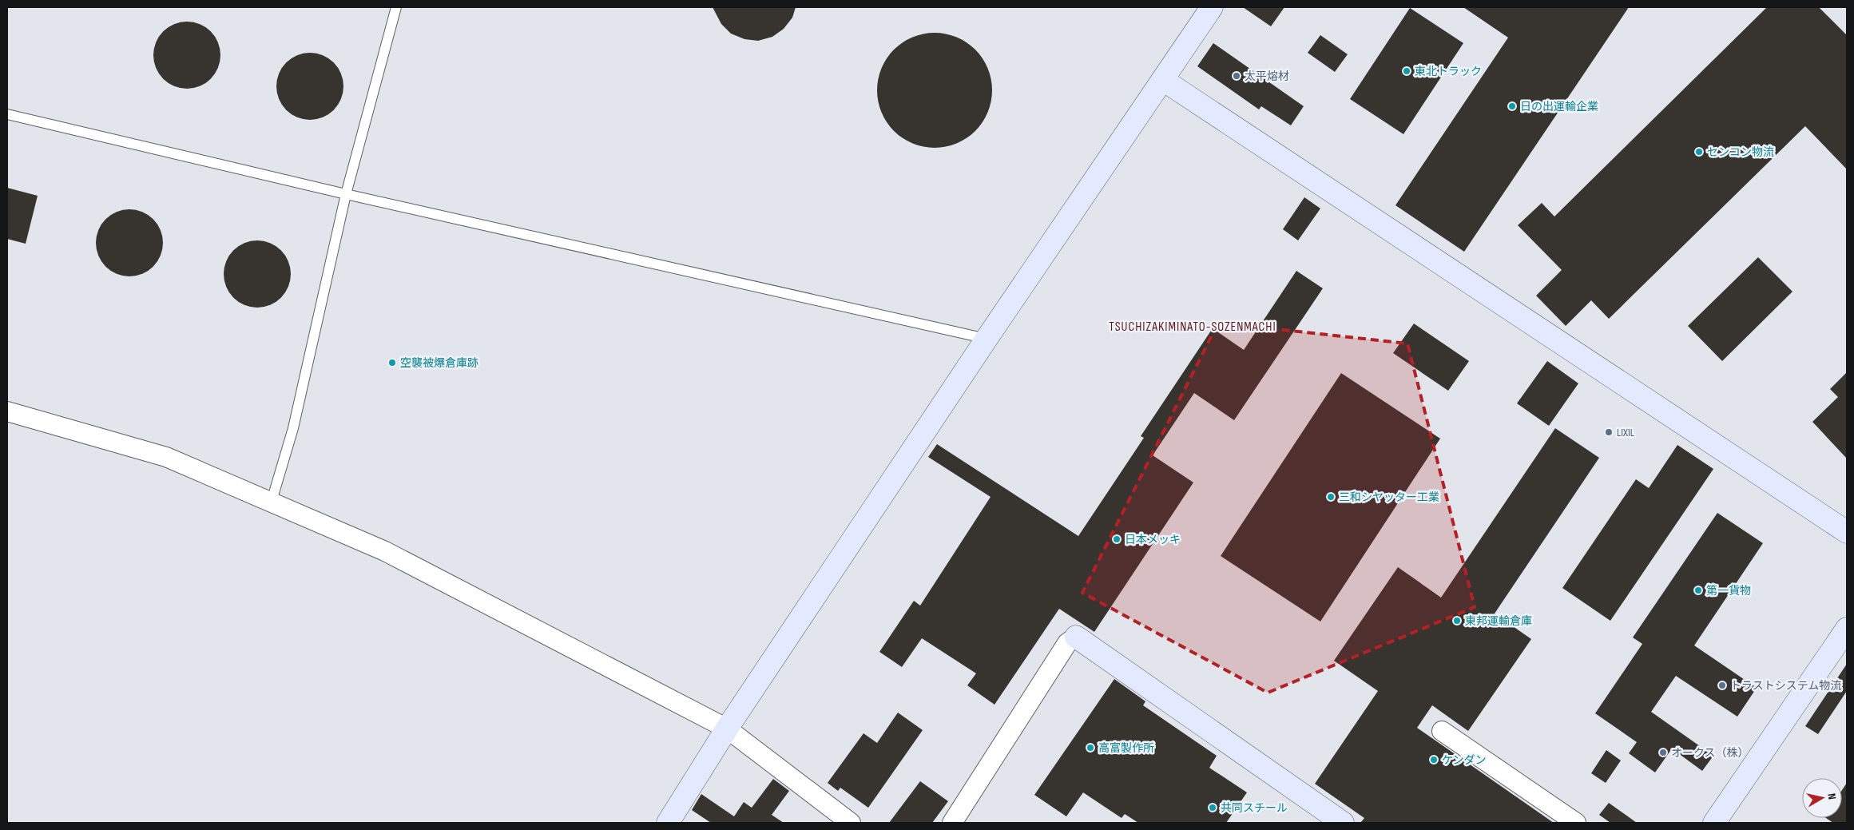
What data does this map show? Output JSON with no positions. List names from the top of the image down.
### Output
{
  "districts": ["TSUCHIZAKIMINATO-SOZENMACHI"],
  "places": [
    "東北トラック",
    "太平熔材",
    "日の出運輸企業",
    "センコン物流",
    "空襲被爆倉庫跡",
    "LIXIL",
    "三和シヤッター工業",
    "日本メッキ",
    "第一貨物",
    "東邦運輸倉庫",
    "トラストシステム物流",
    "高富製作所",
    "オークス（株）",
    "ケンダン",
    "共同スチール"
  ],
  "north": "right"
}
